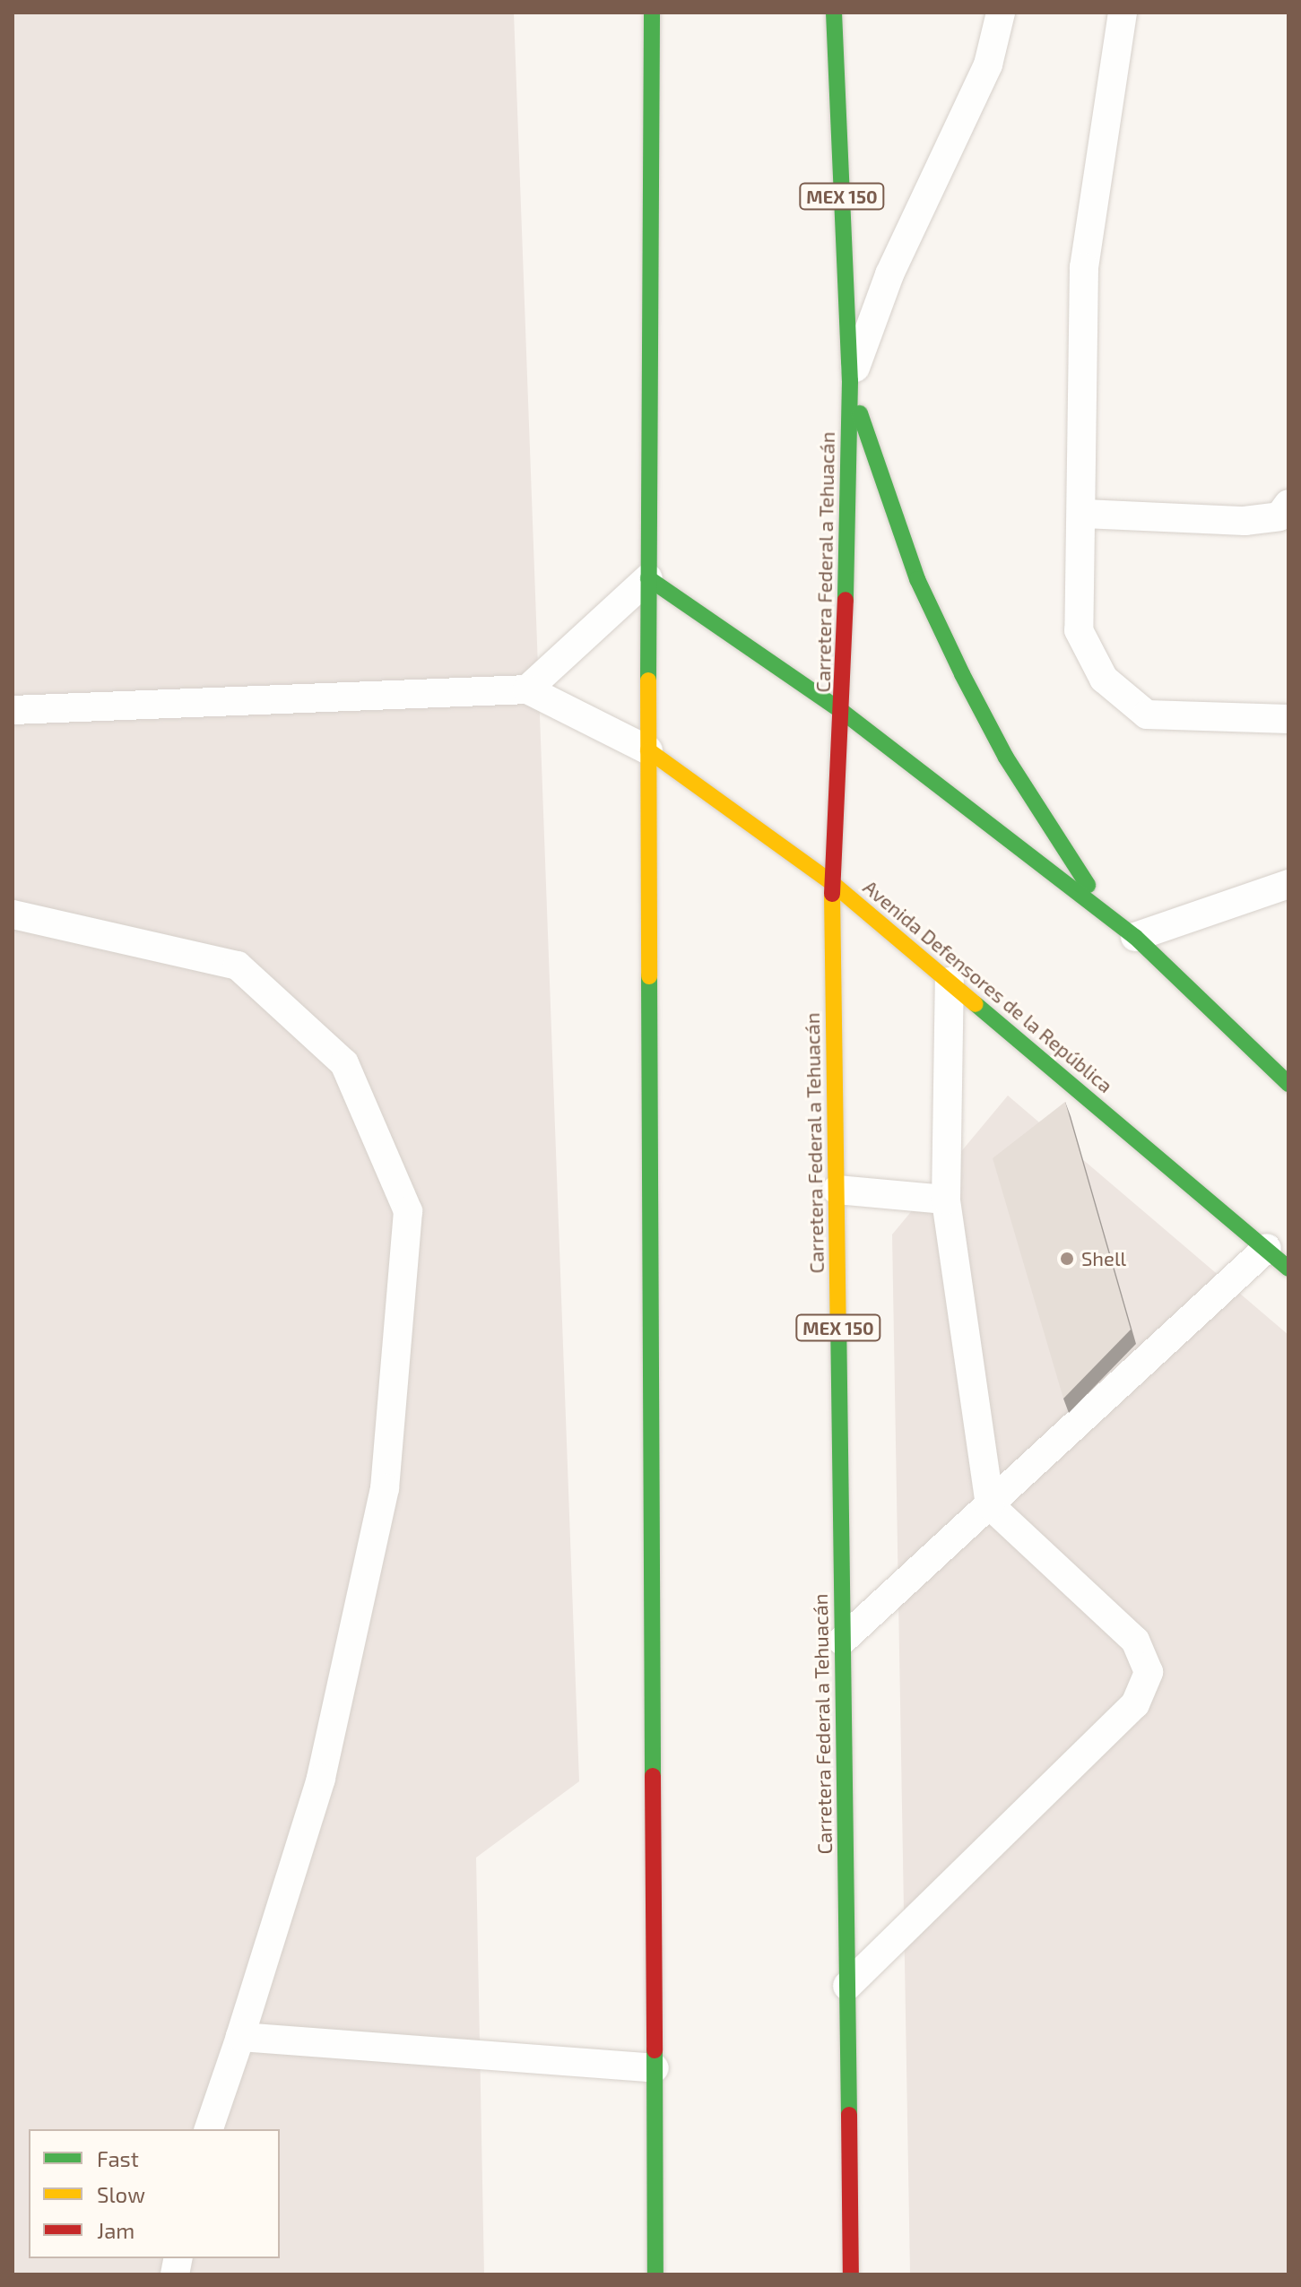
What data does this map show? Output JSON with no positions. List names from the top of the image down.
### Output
{
  "streets": {
    "main road": ["MEX 150", "Carretera Federal a Tehuacán", "Avenida Defensores de la República"]
  },
  "crossings": [
    ["Carretera Federal a Tehuacán", "Avenida Defensores de la República"]
  ],
  "places": ["Shell"],
  "legend": ["Fast", "Slow", "Jam"]
}
